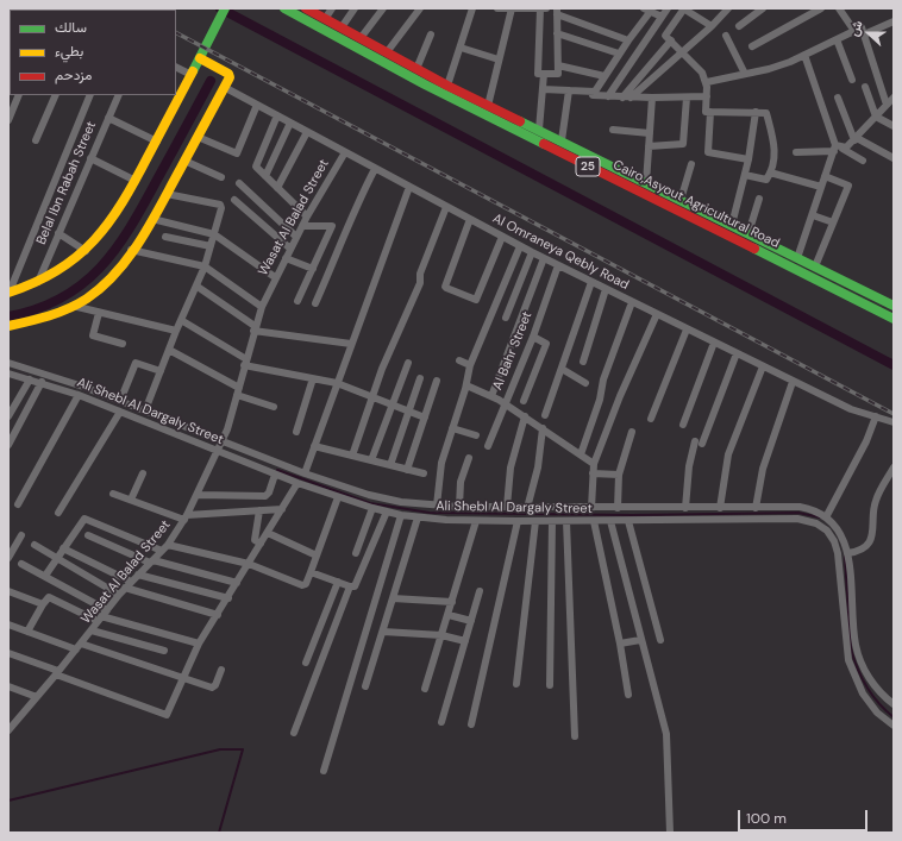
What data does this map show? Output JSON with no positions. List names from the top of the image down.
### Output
{
  "streets": {
    "main road": ["25", "Cairo,Asyout Agricultural Road"],
    "street": [
      "Belal Ibn Rabah Street",
      "Wasat Al Balad Street",
      "Al Omraneya Qebly Road",
      "Al Bahr Street",
      "Ali Shebl Al Dargaly Street"
    ]
  },
  "crossings": [
    ["Wasat Al Balad Street", "Al Omraneya Qebly Road"],
    ["Wasat Al Balad Street", "Ali Shebl Al Dargaly Street"],
    ["Al Omraneya Qebly Road", "Al Bahr Street"]
  ],
  "legend": ["سالك", "بطيء", "مزدحم"],
  "scale_bar": "100 m",
  "north": "left"
}
